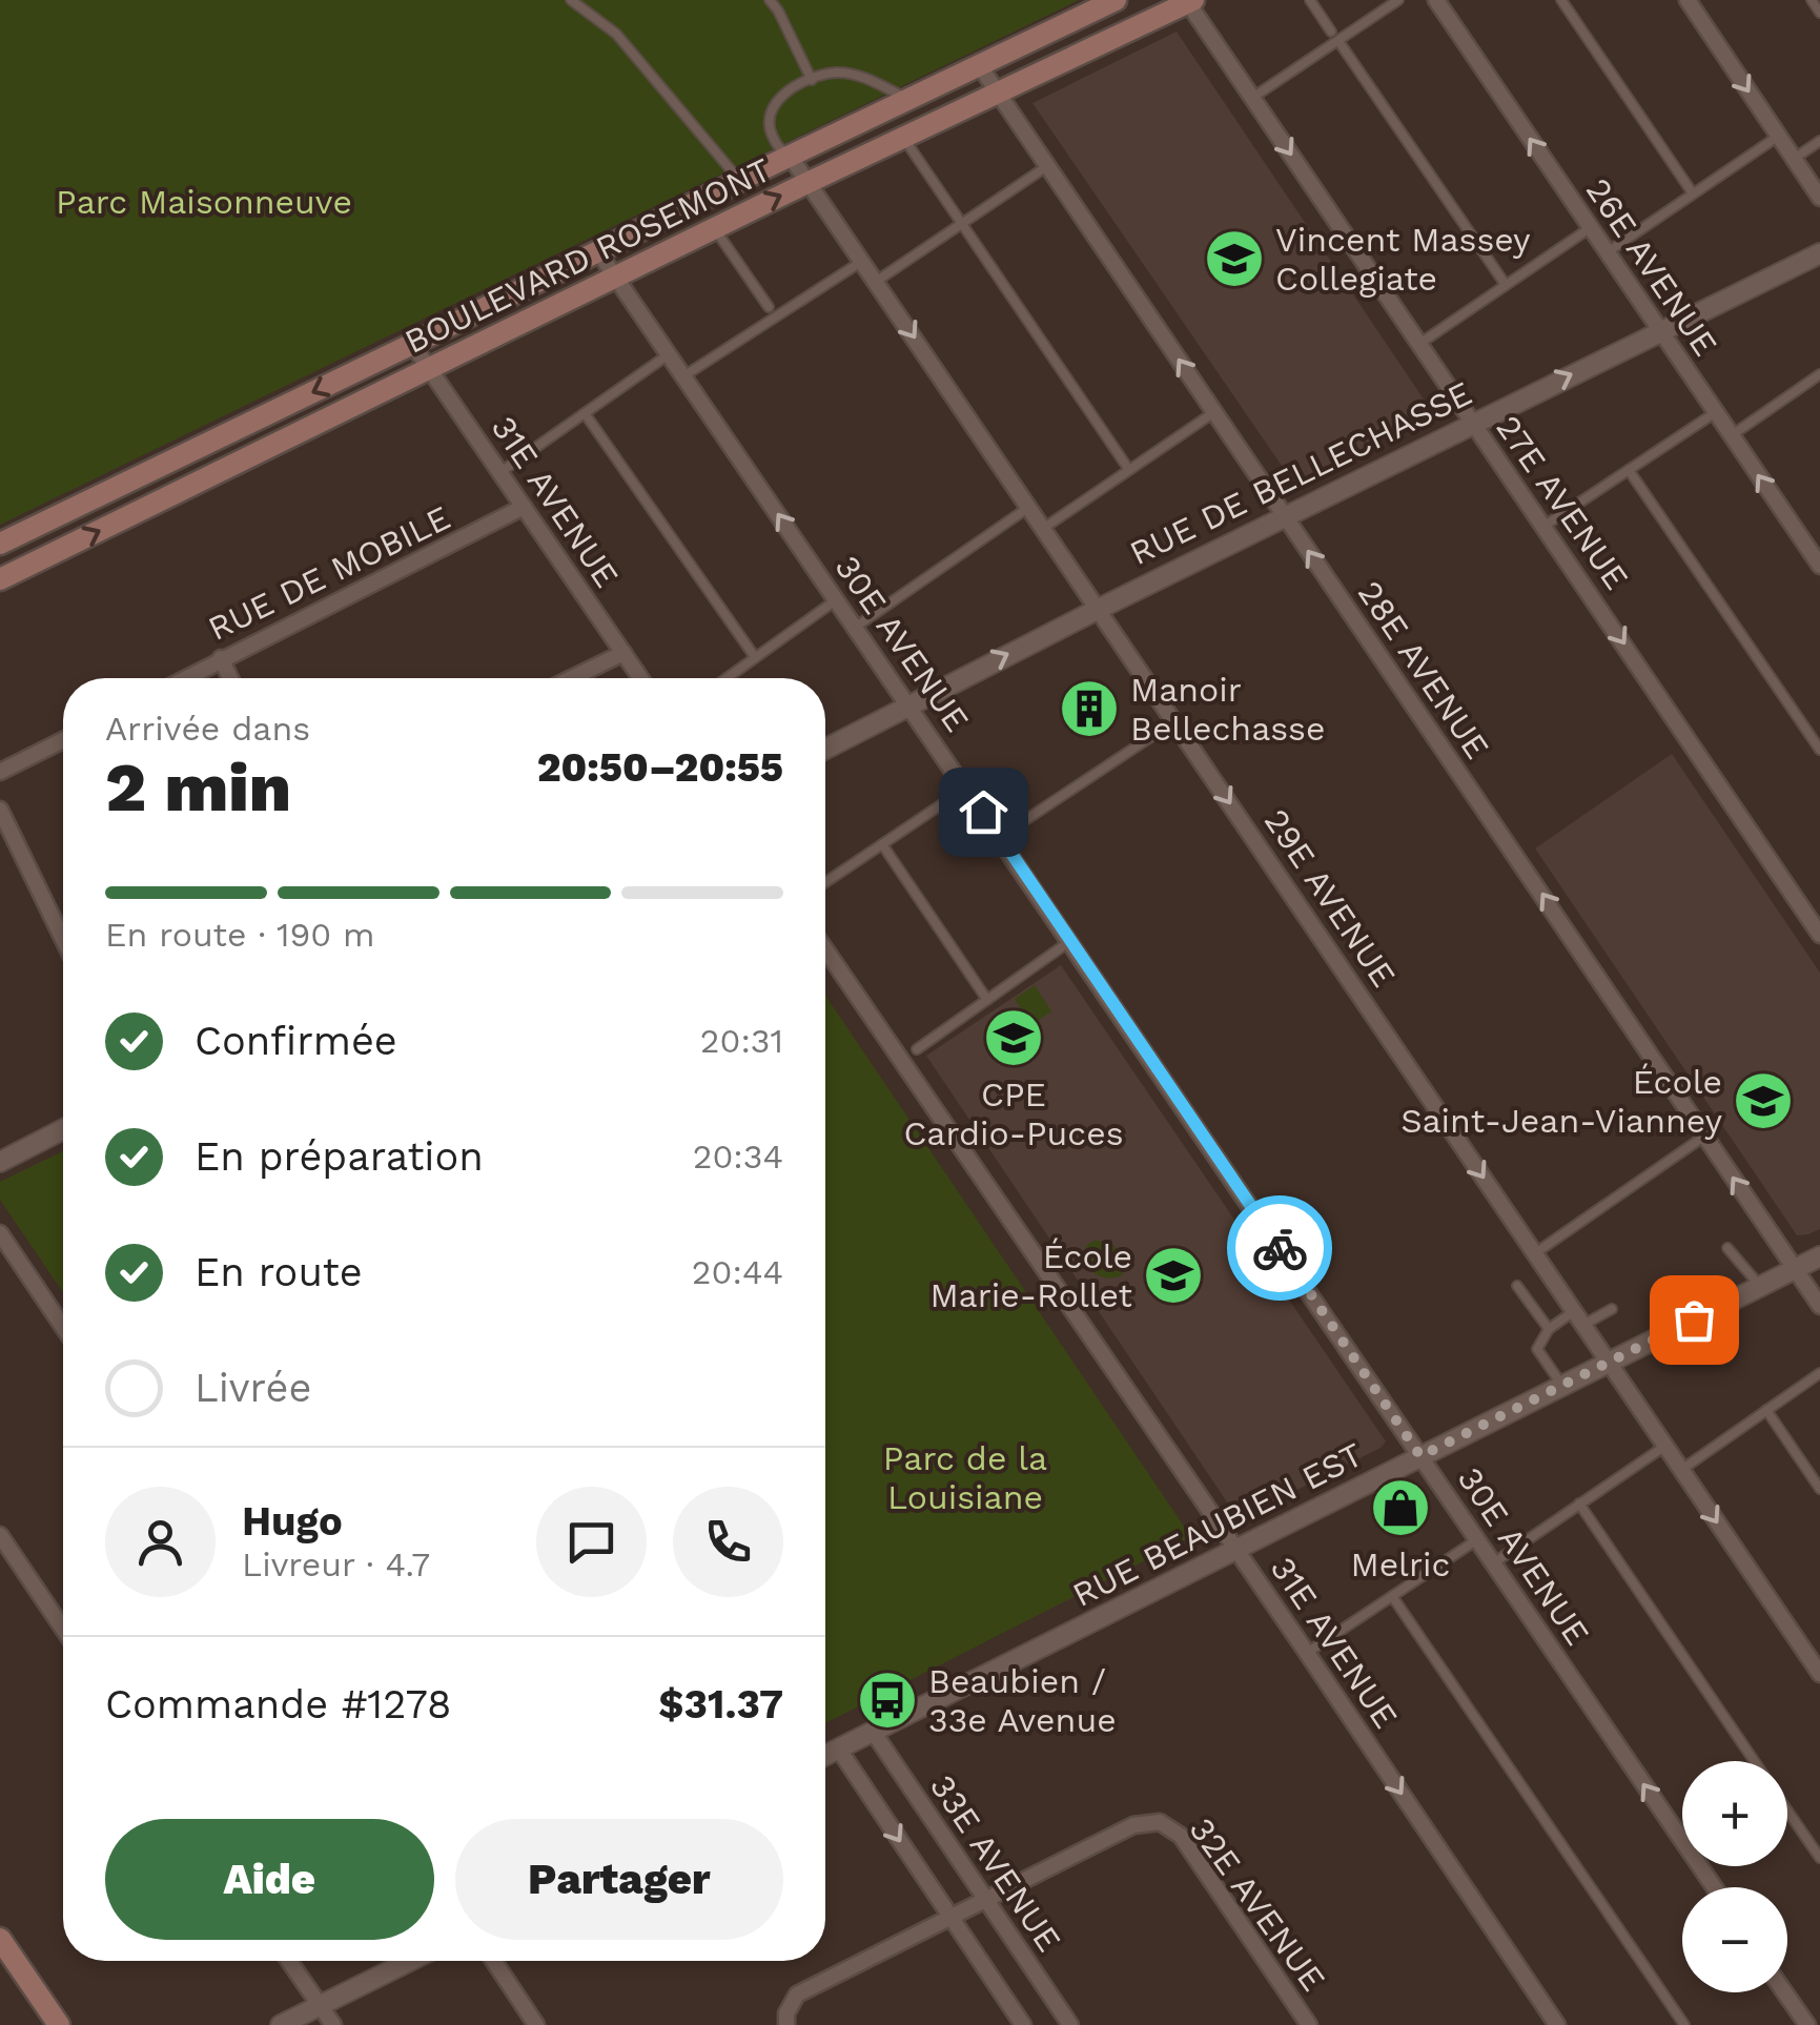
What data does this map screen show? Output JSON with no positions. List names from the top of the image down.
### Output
{
  "streets": {
    "main road": ["BOULEVARD ROSEMONT"],
    "street": [
      "26E AVENUE",
      "RUE DE BELLECHASSE",
      "31E AVENUE",
      "27E AVENUE",
      "RUE DE MOBILE",
      "30E AVENUE",
      "28E AVENUE",
      "29E AVENUE",
      "RUE BEAUBIEN EST",
      "33E AVENUE",
      "32E AVENUE"
    ]
  },
  "crossings": [
    ["BOULEVARD ROSEMONT", "31E AVENUE"],
    ["BOULEVARD ROSEMONT", "27E AVENUE"],
    ["BOULEVARD ROSEMONT", "30E AVENUE"],
    ["BOULEVARD ROSEMONT", "28E AVENUE"],
    ["BOULEVARD ROSEMONT", "29E AVENUE"],
    ["26E AVENUE", "RUE DE BELLECHASSE"],
    ["RUE DE BELLECHASSE", "27E AVENUE"],
    ["RUE DE BELLECHASSE", "30E AVENUE"],
    ["RUE DE BELLECHASSE", "28E AVENUE"],
    ["RUE DE BELLECHASSE", "29E AVENUE"],
    ["31E AVENUE", "RUE DE MOBILE"],
    ["31E AVENUE", "RUE BEAUBIEN EST"],
    ["30E AVENUE", "RUE BEAUBIEN EST"],
    ["28E AVENUE", "RUE BEAUBIEN EST"],
    ["29E AVENUE", "RUE BEAUBIEN EST"],
    ["RUE BEAUBIEN EST", "33E AVENUE"],
    ["33E AVENUE", "32E AVENUE"]
  ],
  "one_way": [
    "26E AVENUE",
    "RUE DE BELLECHASSE",
    "27E AVENUE",
    "28E AVENUE",
    "29E AVENUE"
  ],
  "parks": ["Parc Maisonneuve", "Parc de la Louisiane"],
  "places": {
    "school or university": [
      "Vincent Massey Collegiate",
      "CPE Cardio-Puces",
      "École Saint-Jean-Vianney",
      "École Marie-Rollet"
    ],
    "building": ["Manoir Bellechasse"],
    "shop": ["Melric"],
    "bus stop": ["Beaubien / 33e Avenue"]
  },
  "page": {
    "heading": ["2 min", "Arrivée dans", "20:50–20:55"],
    "panel": [
      "Hugo",
      "Livreur · 4.7",
      "Commande #1278",
      "$31.37"
    ],
    "bar": "En route · 190 m",
    "list": [
      ["Confirmée", "20:31"],
      ["En préparation", "20:34"],
      ["En route", "20:44"],
      "Livrée"
    ],
    "map_buttons": ["+", "−"],
    "buttons": ["Aide", "Partager"]
  }
}
